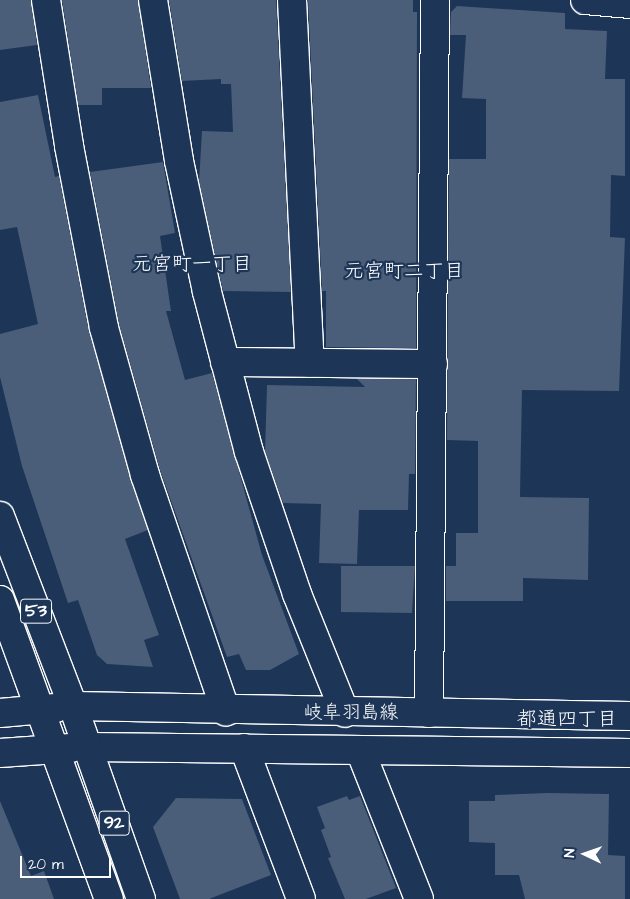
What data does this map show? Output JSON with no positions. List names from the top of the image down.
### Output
{
  "streets": {
    "street": ["53", "岐阜羽島線", "92"]
  },
  "crossings": [
    ["53", "岐阜羽島線"],
    ["53", "92"],
    ["岐阜羽島線", "92"]
  ],
  "districts": ["元宮町一丁目", "元宮町二丁目", "都通四丁目"],
  "scale_bar": "20 m",
  "north": "left"
}
